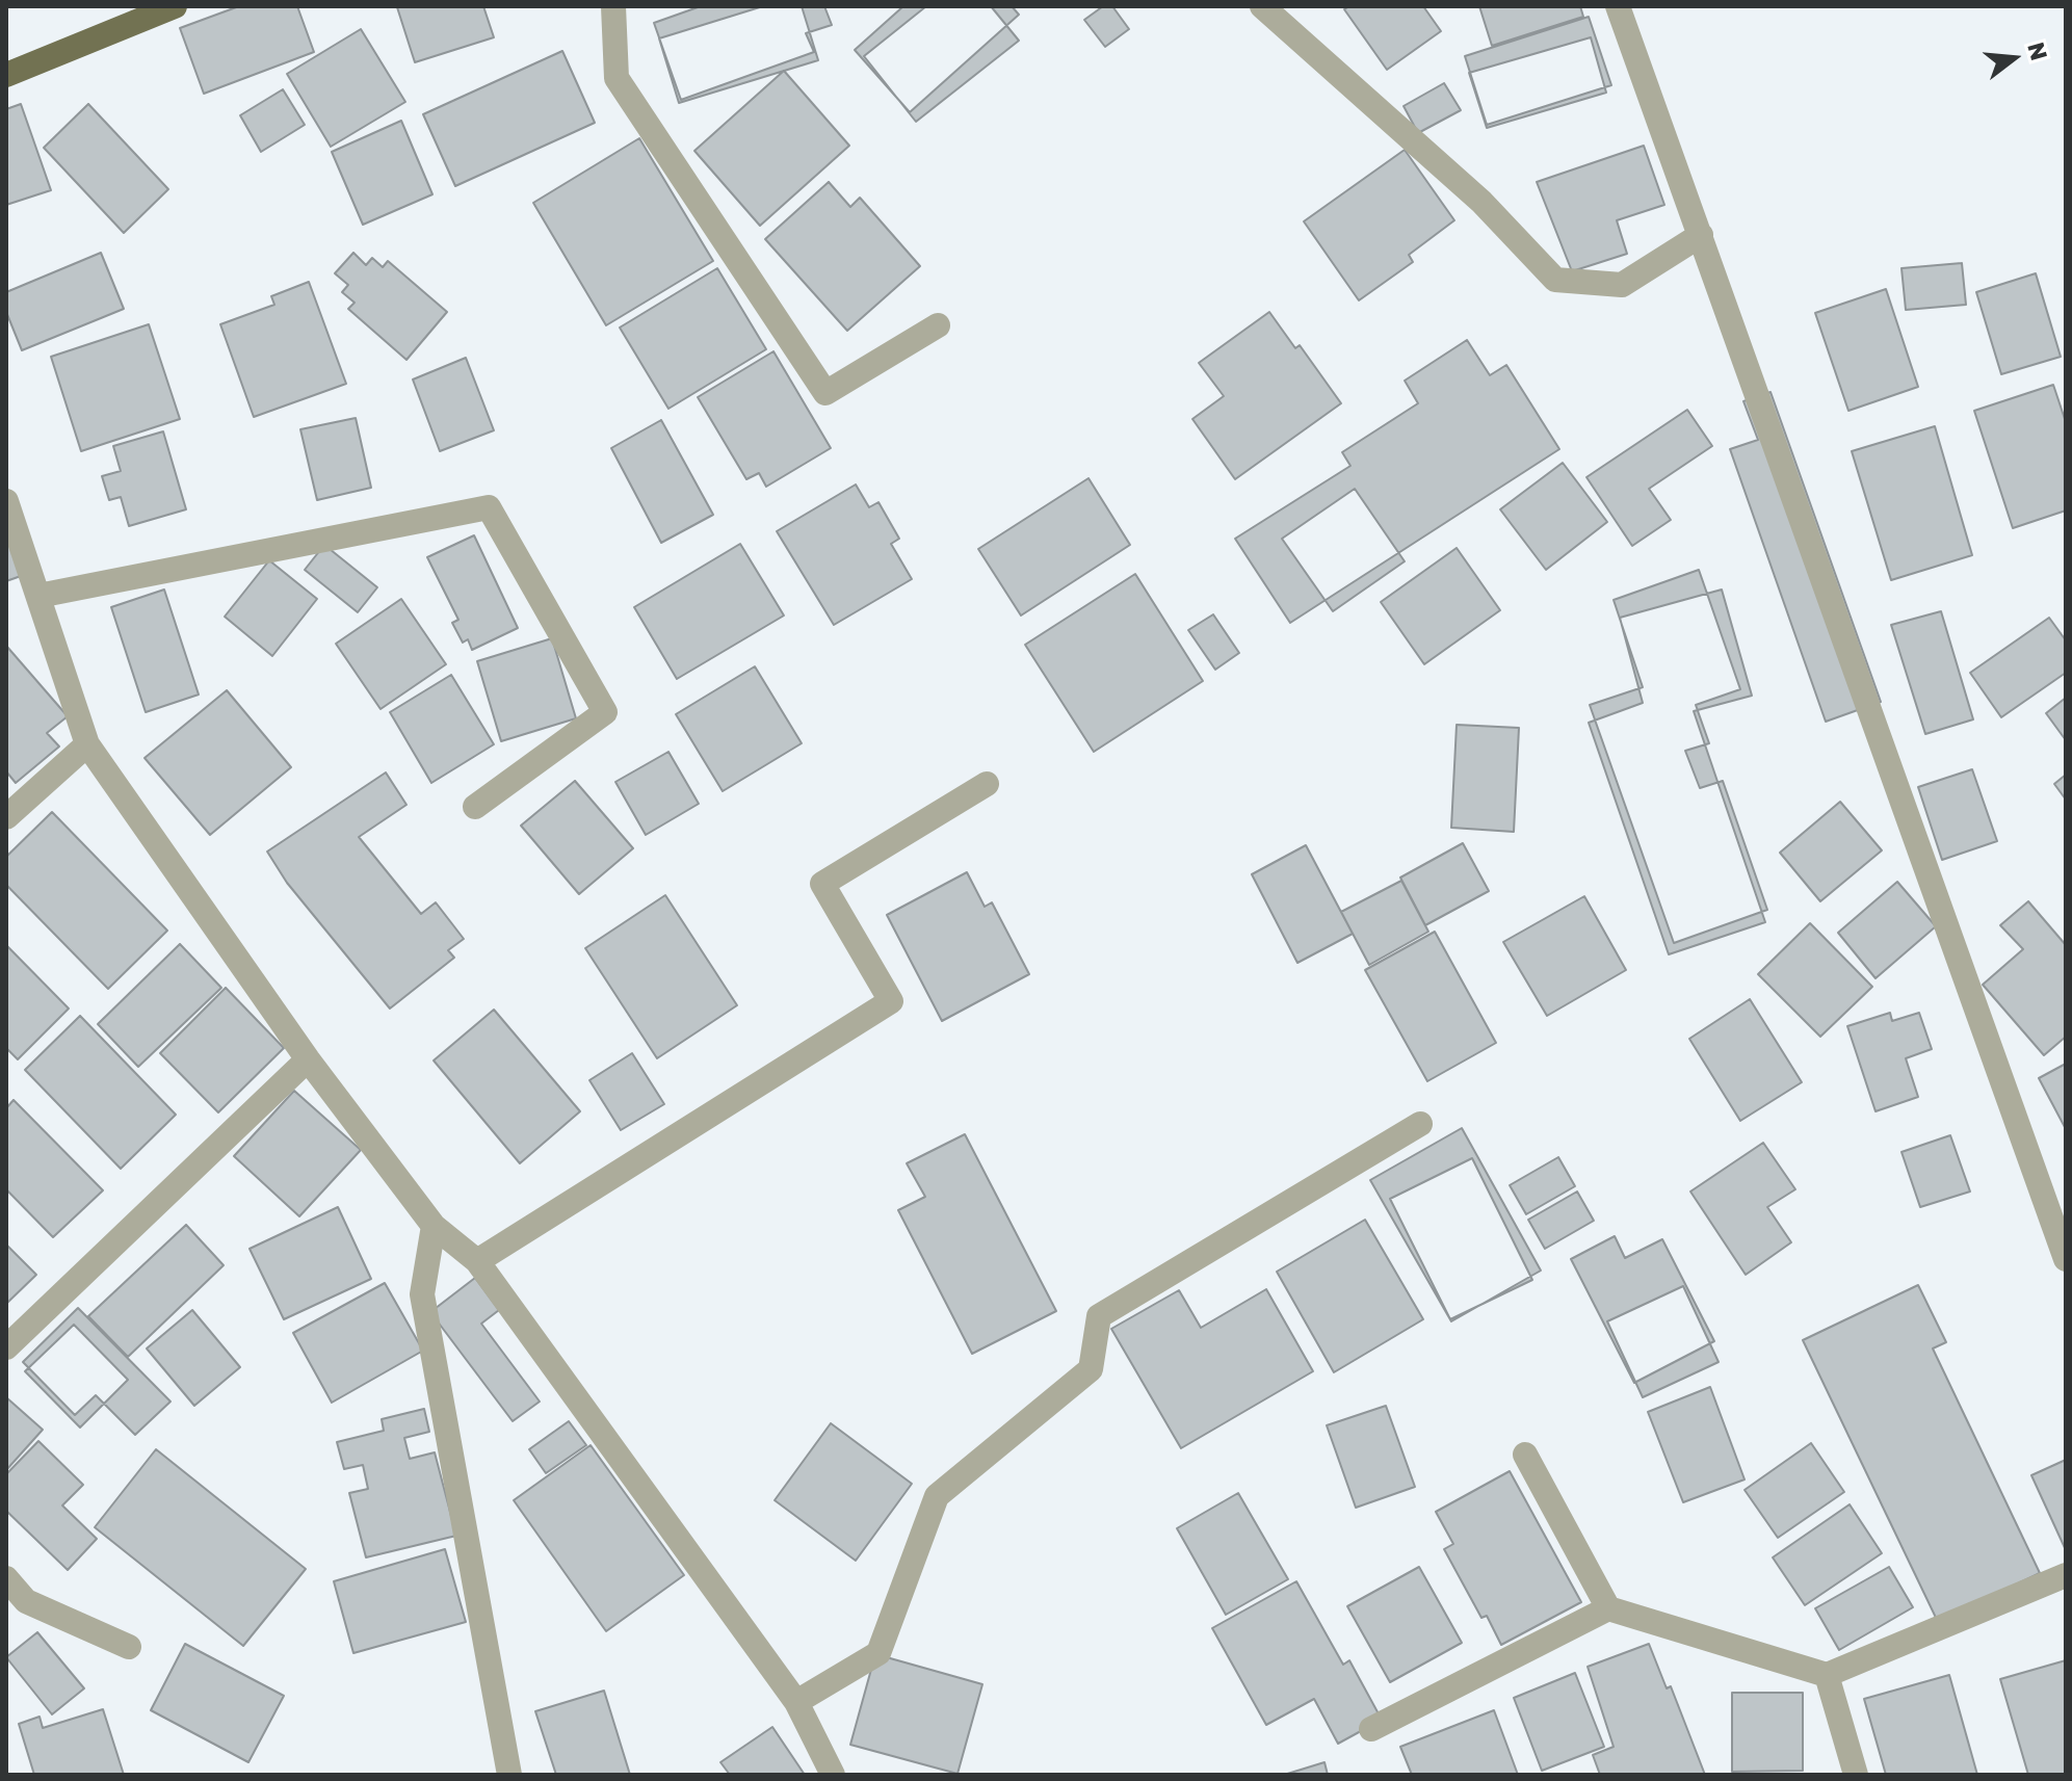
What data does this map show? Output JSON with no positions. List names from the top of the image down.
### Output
{
  "north": "right"
}
